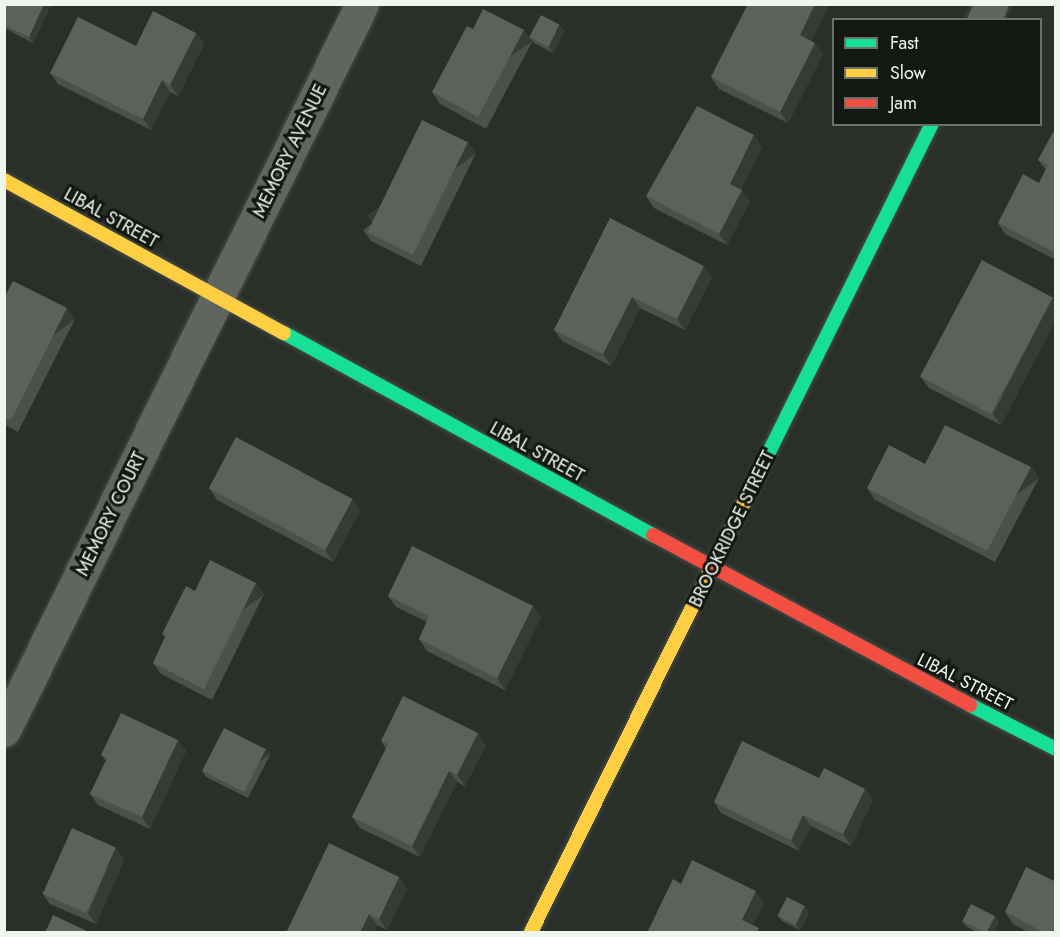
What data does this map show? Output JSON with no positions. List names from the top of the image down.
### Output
{
  "streets": {
    "street": [
      "MEMORY AVENUE",
      "LIBAL STREET",
      "MEMORY COURT",
      "BROOKRIDGE STREET"
    ]
  },
  "crossings": [
    ["MEMORY AVENUE", "LIBAL STREET"],
    ["MEMORY AVENUE", "MEMORY COURT"],
    ["LIBAL STREET", "MEMORY COURT"],
    ["LIBAL STREET", "BROOKRIDGE STREET"]
  ],
  "legend": ["Fast", "Slow", "Jam"]
}
